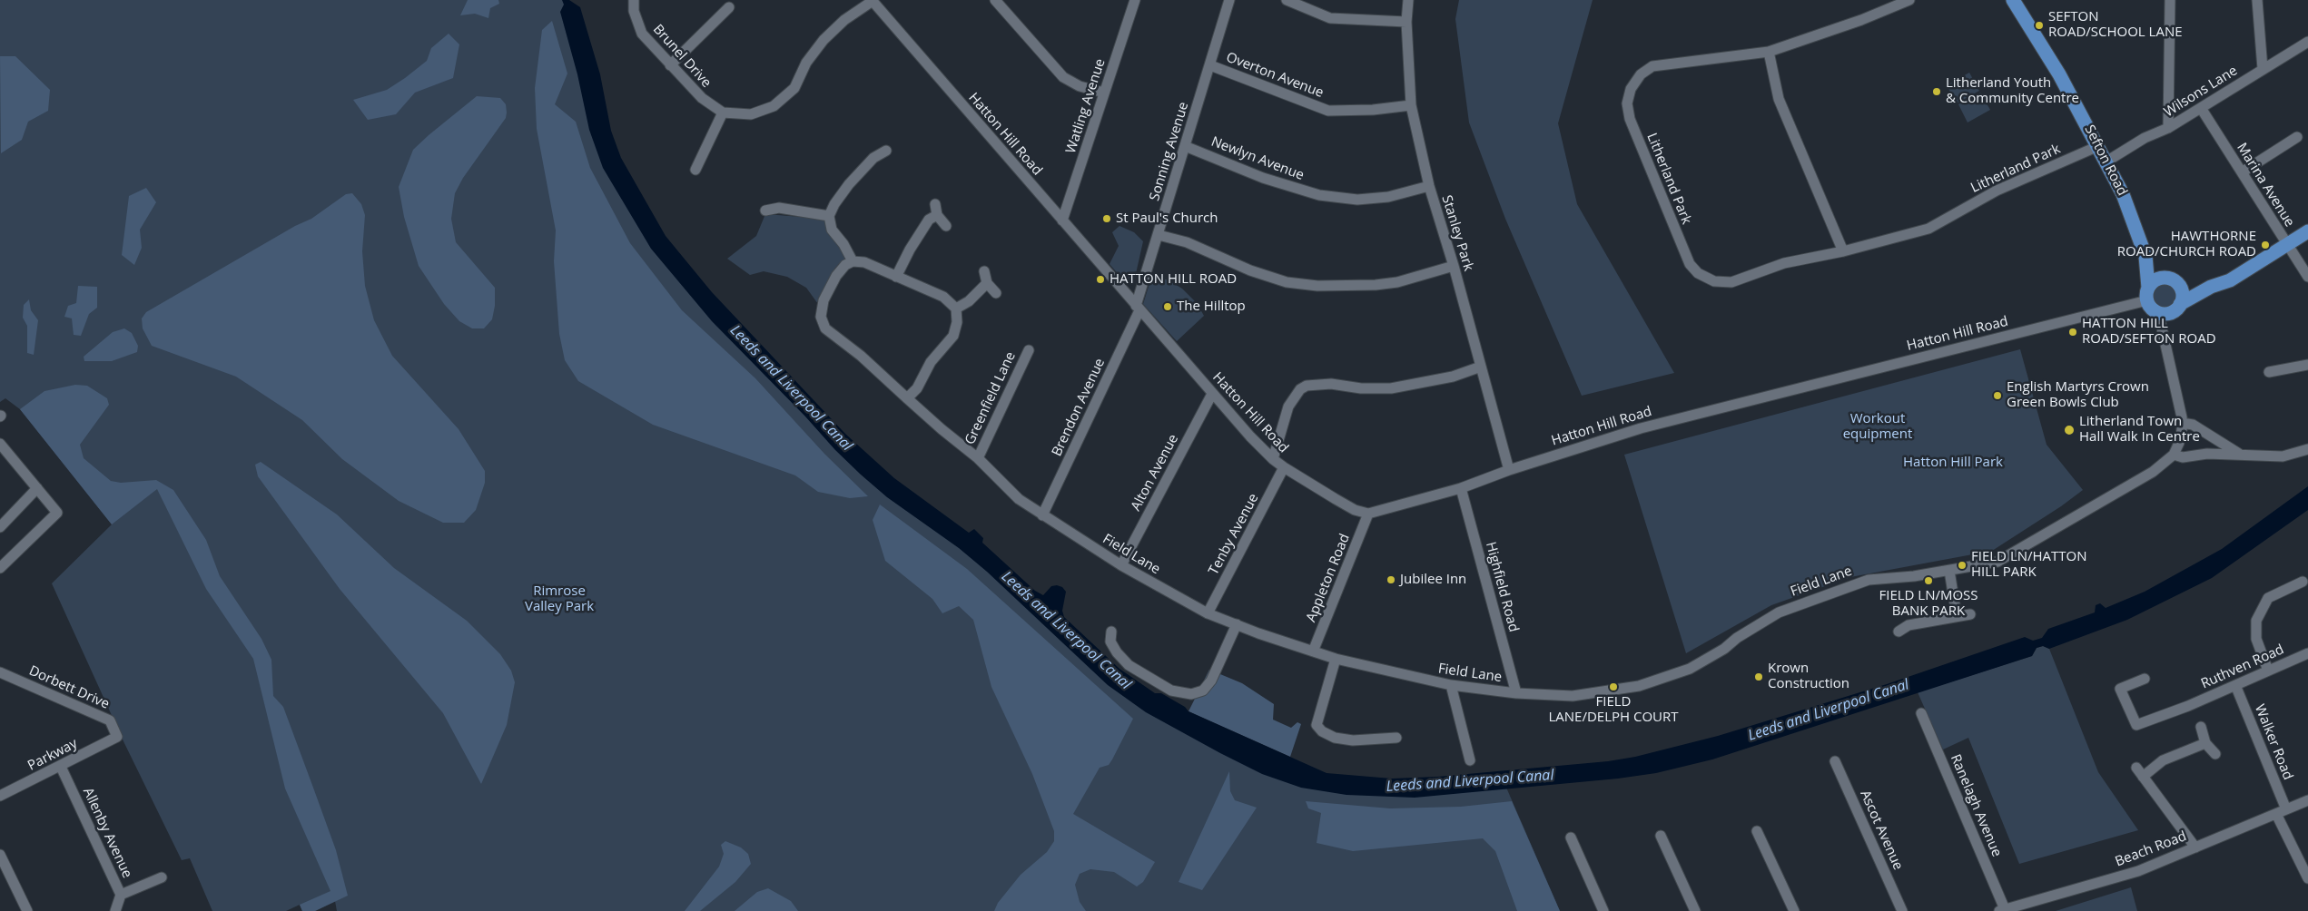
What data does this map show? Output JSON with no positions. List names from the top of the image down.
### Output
{
  "streets": {
    "main road": ["Sefton Road"],
    "street": [
      "Brunel Drive",
      "Overton Avenue",
      "Wilsons Lane",
      "Watling Avenue",
      "Hatton Hill Road",
      "Sonning Avenue",
      "Newlyn Avenue",
      "Litherland Park",
      "Marina Avenue",
      "Stanley Park",
      "Greenfield Lane",
      "Brendon Avenue",
      "Alton Avenue",
      "Tenby Avenue",
      "Field Lane",
      "Appleton Road",
      "Highfield Road",
      "Ruthven Road",
      "Dorbett Drive",
      "Walker Road",
      "Parkway",
      "Ranelagh Avenue",
      "Ascot Avenue",
      "Allenby Avenue",
      "Beach Road"
    ]
  },
  "crossings": [
    ["Overton Avenue", "Sonning Avenue"],
    ["Overton Avenue", "Stanley Park"],
    ["Wilsons Lane", "Sefton Road"],
    ["Wilsons Lane", "Marina Avenue"],
    ["Watling Avenue", "Hatton Hill Road"],
    ["Hatton Hill Road", "Sonning Avenue"],
    ["Hatton Hill Road", "Stanley Park"],
    ["Hatton Hill Road", "Brendon Avenue"],
    ["Hatton Hill Road", "Alton Avenue"],
    ["Hatton Hill Road", "Tenby Avenue"],
    ["Hatton Hill Road", "Appleton Road"],
    ["Hatton Hill Road", "Highfield Road"],
    ["Sonning Avenue", "Newlyn Avenue"],
    ["Sonning Avenue", "Brendon Avenue"],
    ["Newlyn Avenue", "Stanley Park"],
    ["Sefton Road", "Litherland Park"],
    ["Greenfield Lane", "Field Lane"],
    ["Brendon Avenue", "Field Lane"],
    ["Alton Avenue", "Field Lane"],
    ["Tenby Avenue", "Field Lane"],
    ["Field Lane", "Appleton Road"],
    ["Field Lane", "Highfield Road"],
    ["Ruthven Road", "Walker Road"],
    ["Dorbett Drive", "Parkway"],
    ["Walker Road", "Beach Road"],
    ["Parkway", "Allenby Avenue"],
    ["Ranelagh Avenue", "Beach Road"]
  ],
  "water": ["Leeds and Liverpool Canal"],
  "parks": ["Workout equipment", "Hatton Hill Park", "Rimrose Valley Park"],
  "places": [
    "SEFTON ROAD/SCHOOL LANE",
    "Litherland Youth & Community Centre",
    "St Paul's Church",
    "HAWTHORNE ROAD/CHURCH ROAD",
    "HATTON HILL ROAD",
    "The Hilltop",
    "HATTON HILL ROAD/SEFTON ROAD",
    "English Martyrs Crown Green Bowls Club",
    "Litherland Town Hall Walk In Centre",
    "FIELD LN/HATTON HILL PARK",
    "Jubilee Inn",
    "FIELD LN/MOSS BANK PARK",
    "Krown Construction",
    "FIELD LANE/DELPH COURT"
  ]
}
